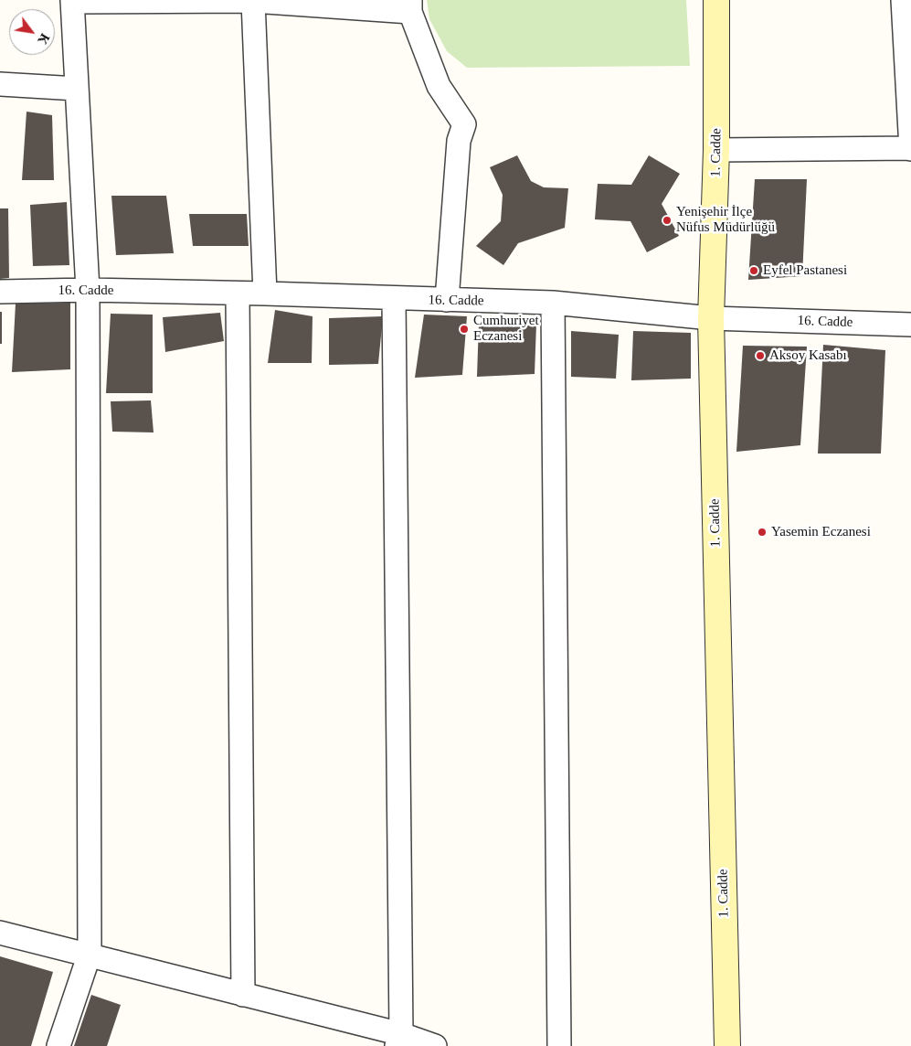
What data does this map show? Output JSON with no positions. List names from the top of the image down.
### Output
{
  "streets": {
    "street": ["1. Cadde", "16. Cadde"]
  },
  "crossings": [
    ["1. Cadde", "16. Cadde"]
  ],
  "places": [
    "Yenişehir İlçe Nüfus Müdürlüğü",
    "Eyfel Pastanesi",
    "Cumhuriyet Eczanesi",
    "Aksoy Kasabı",
    "Yasemin Eczanesi"
  ],
  "north": "bottom right"
}
